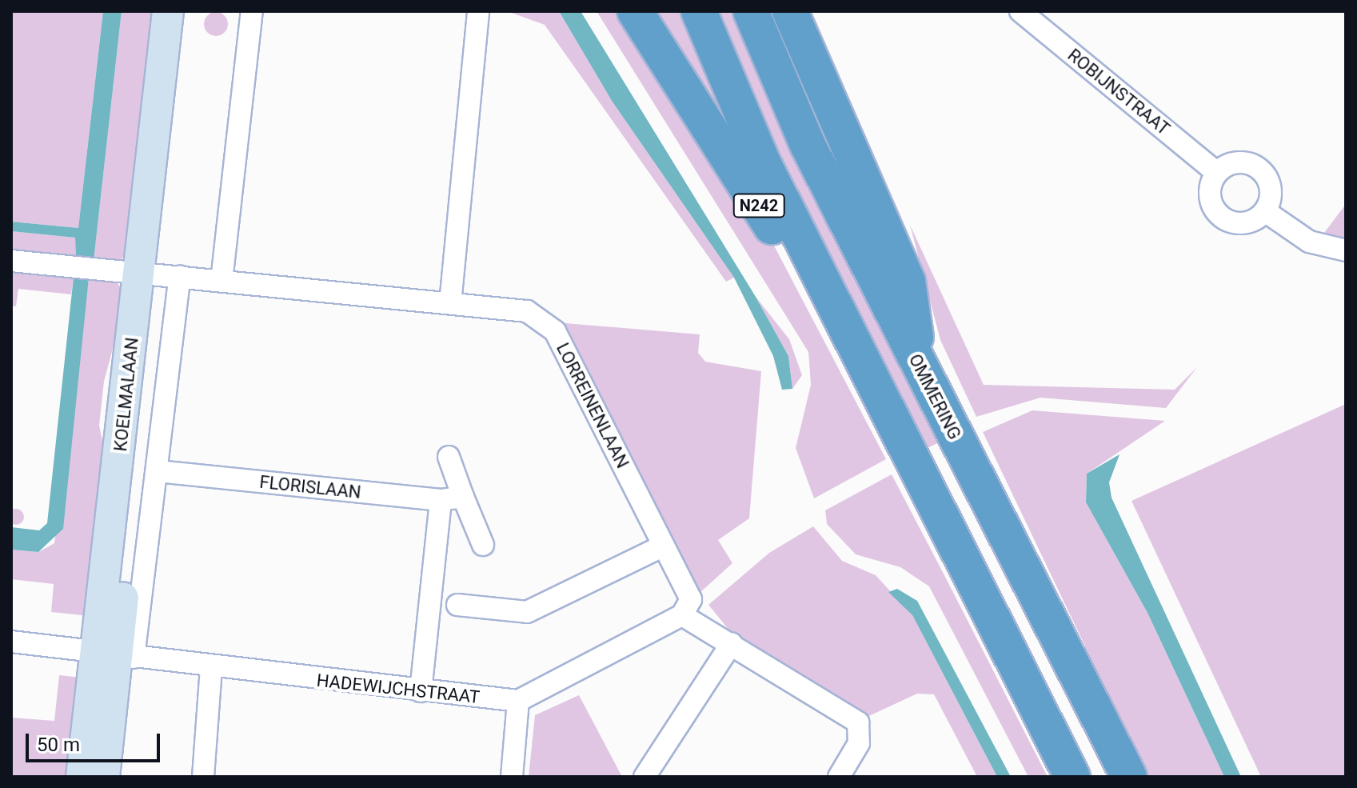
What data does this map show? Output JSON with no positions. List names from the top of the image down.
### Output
{
  "streets": {
    "highway": ["N242", "OMMERING"],
    "street": [
      "ROBIJNSTRAAT",
      "KOELMALAAN",
      "LORREINENLAAN",
      "FLORISLAAN",
      "HADEWIJCHSTRAAT"
    ]
  },
  "crossings": [
    ["KOELMALAAN", "LORREINENLAAN"],
    ["KOELMALAAN", "FLORISLAAN"],
    ["KOELMALAAN", "HADEWIJCHSTRAAT"]
  ],
  "scale_bar": "50 m"
}
